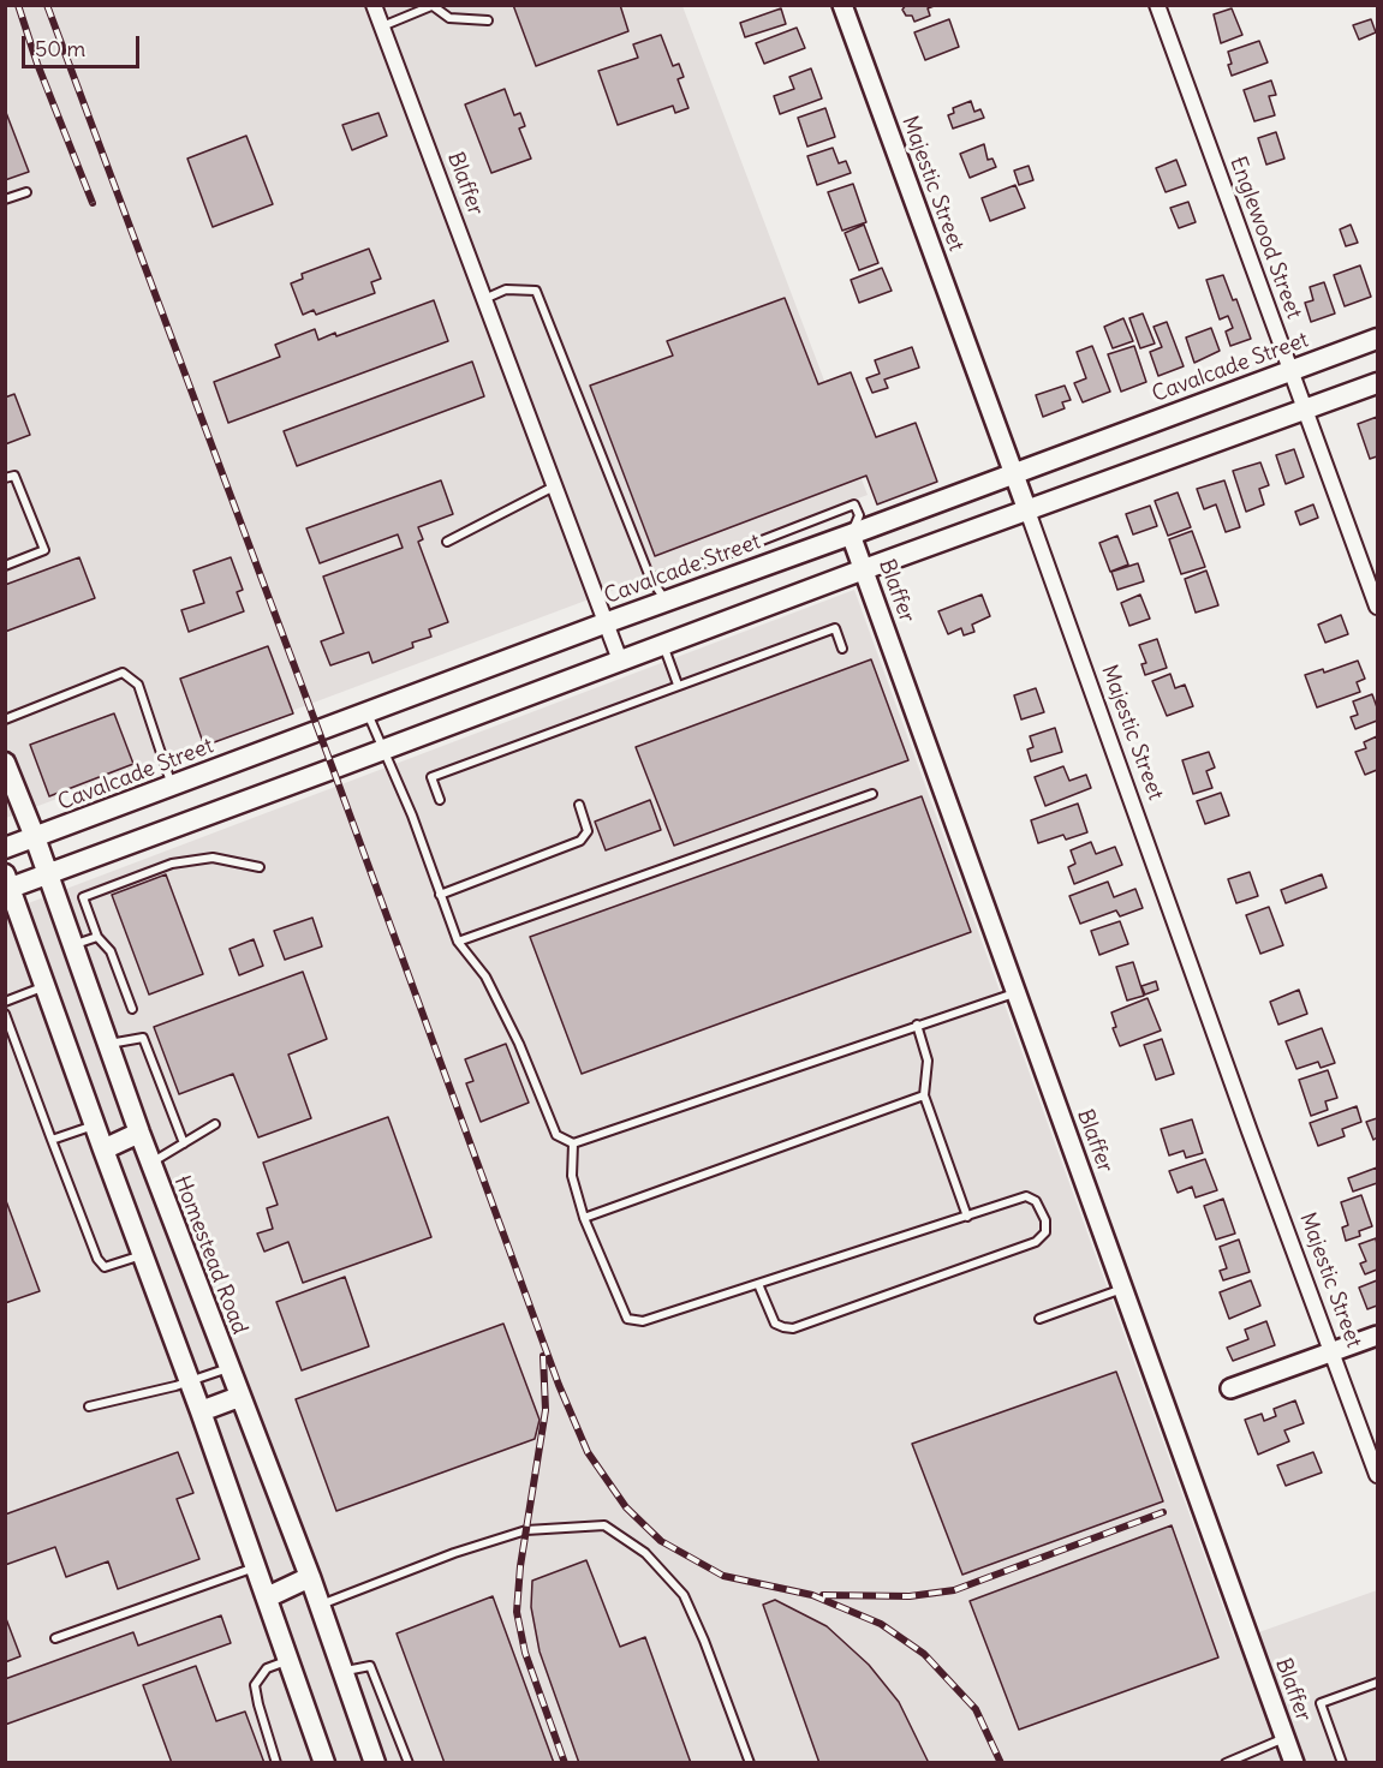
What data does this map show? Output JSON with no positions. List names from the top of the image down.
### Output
{
  "streets": {
    "main road": ["Cavalcade Street", "Homestead Road"],
    "street": ["Blaffer", "Majestic Street", "Englewood Street"]
  },
  "crossings": [
    ["Blaffer", "Cavalcade Street"],
    ["Majestic Street", "Cavalcade Street"],
    ["Englewood Street", "Cavalcade Street"],
    ["Cavalcade Street", "Homestead Road"]
  ],
  "scale_bar": "50 m"
}
